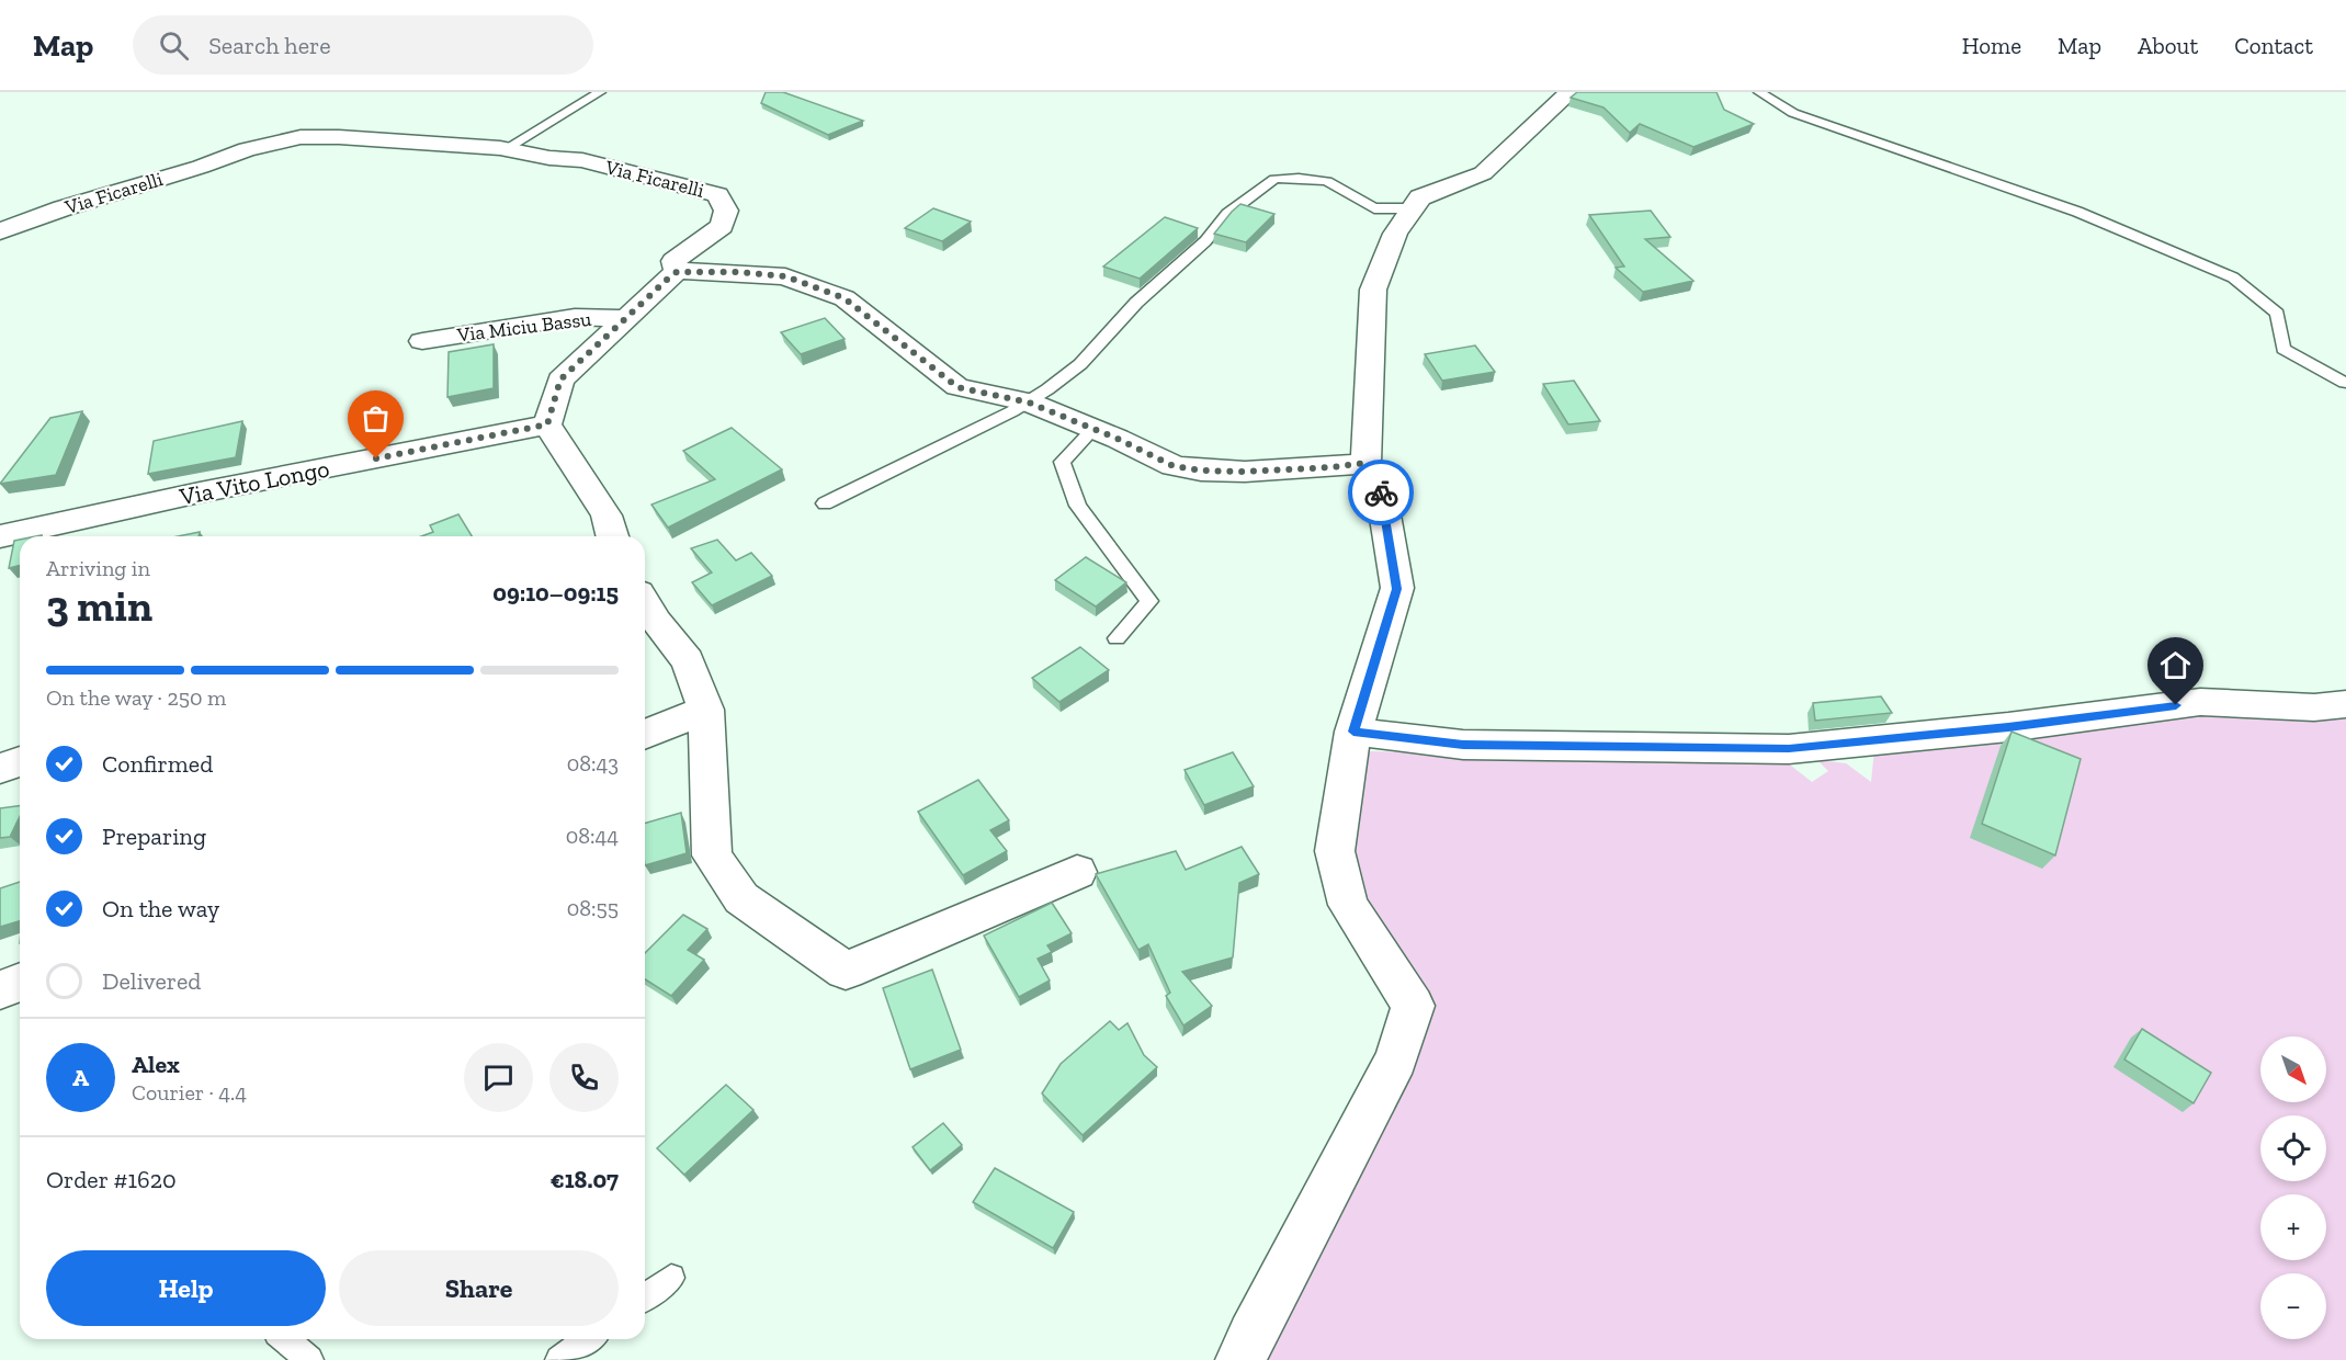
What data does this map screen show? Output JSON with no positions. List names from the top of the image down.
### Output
{
  "streets": {
    "street": ["Via Ficarelli", "Via Miciu Bassu", "Via Vito Longo"]
  },
  "north": "bottom right",
  "page": {
    "header": "Map",
    "search": "Search here",
    "nav": [
      "Home",
      "Map",
      "About",
      "Contact"
    ],
    "heading": ["3 min", "Arriving in", "09:10–09:15"],
    "panel": [
      "Alex",
      "Courier · 4.4",
      "Order #1620",
      "€18.07"
    ],
    "bar": "On the way · 250 m",
    "list": [
      ["Confirmed", "08:43"],
      ["Preparing", "08:44"],
      ["On the way", "08:55"],
      "Delivered"
    ],
    "map_buttons": ["+", "−"],
    "round": "A",
    "buttons": ["Help", "Share"]
  }
}
